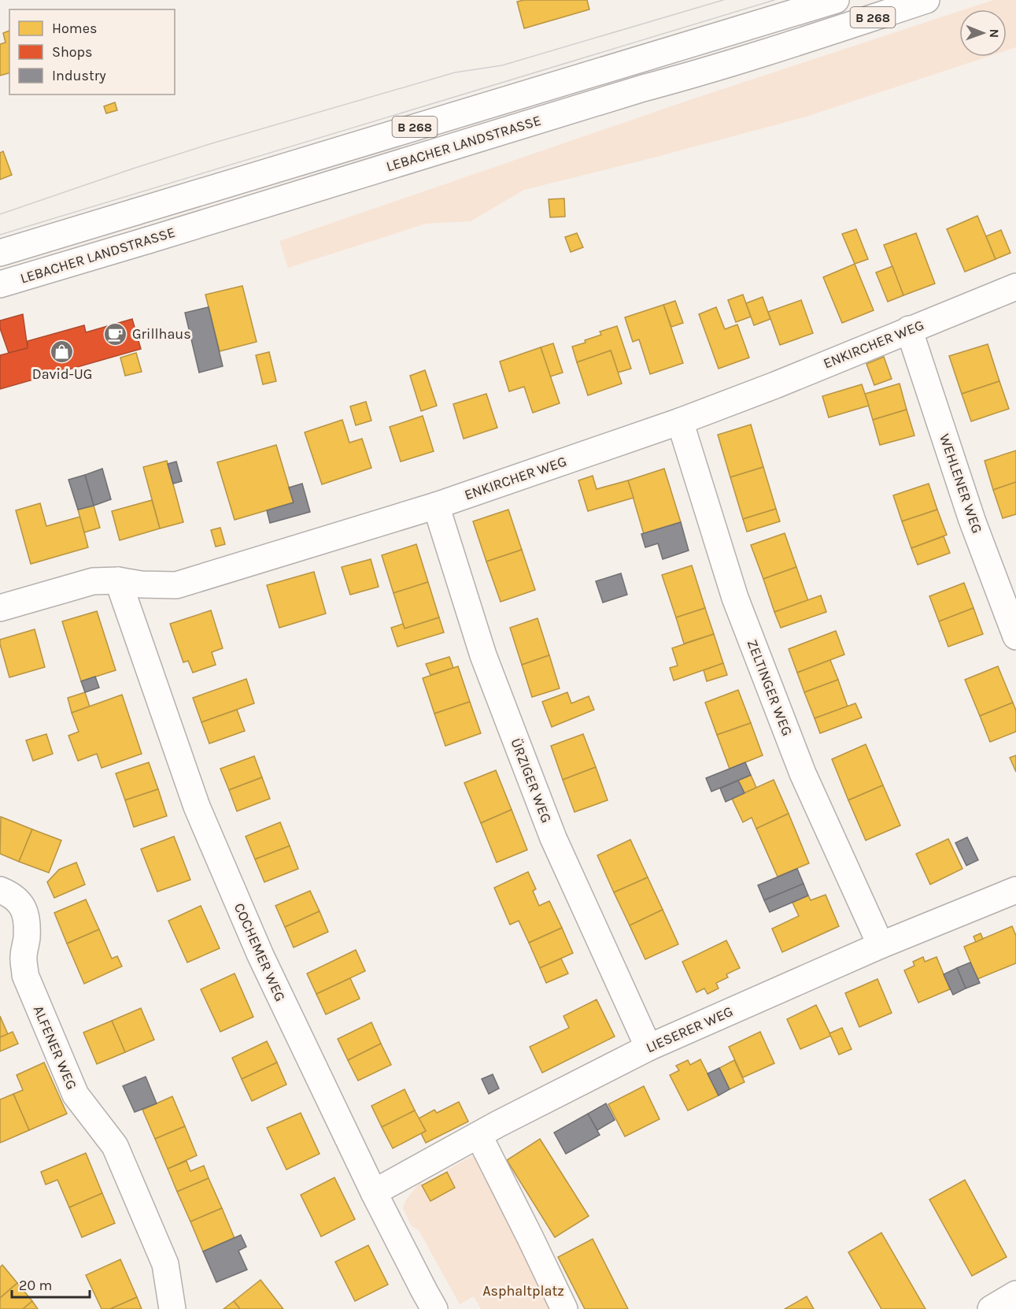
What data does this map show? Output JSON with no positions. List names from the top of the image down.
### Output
{
  "streets": {
    "main road": [
      "B 268",
      "LEBACHER LANDSTRASSE",
      "ENKIRCHER WEG",
      "WEHLENER WEG",
      "ZELTINGER WEG",
      "ÜRZIGER WEG",
      "COCHEMER WEG",
      "LIESERER WEG",
      "ALFENER WEG"
    ]
  },
  "crossings": [
    ["ENKIRCHER WEG", "WEHLENER WEG"],
    ["ENKIRCHER WEG", "ZELTINGER WEG"],
    ["ENKIRCHER WEG", "ÜRZIGER WEG"],
    ["ENKIRCHER WEG", "COCHEMER WEG"],
    ["ZELTINGER WEG", "LIESERER WEG"],
    ["ÜRZIGER WEG", "LIESERER WEG"],
    ["COCHEMER WEG", "LIESERER WEG"]
  ],
  "parks": ["Asphaltplatz"],
  "places": {
    "cafe": ["Grillhaus"],
    "shop": ["David-UG"]
  },
  "legend": ["Homes", "Shops", "Industry"],
  "scale_bar": "20 m",
  "north": "right"
}
